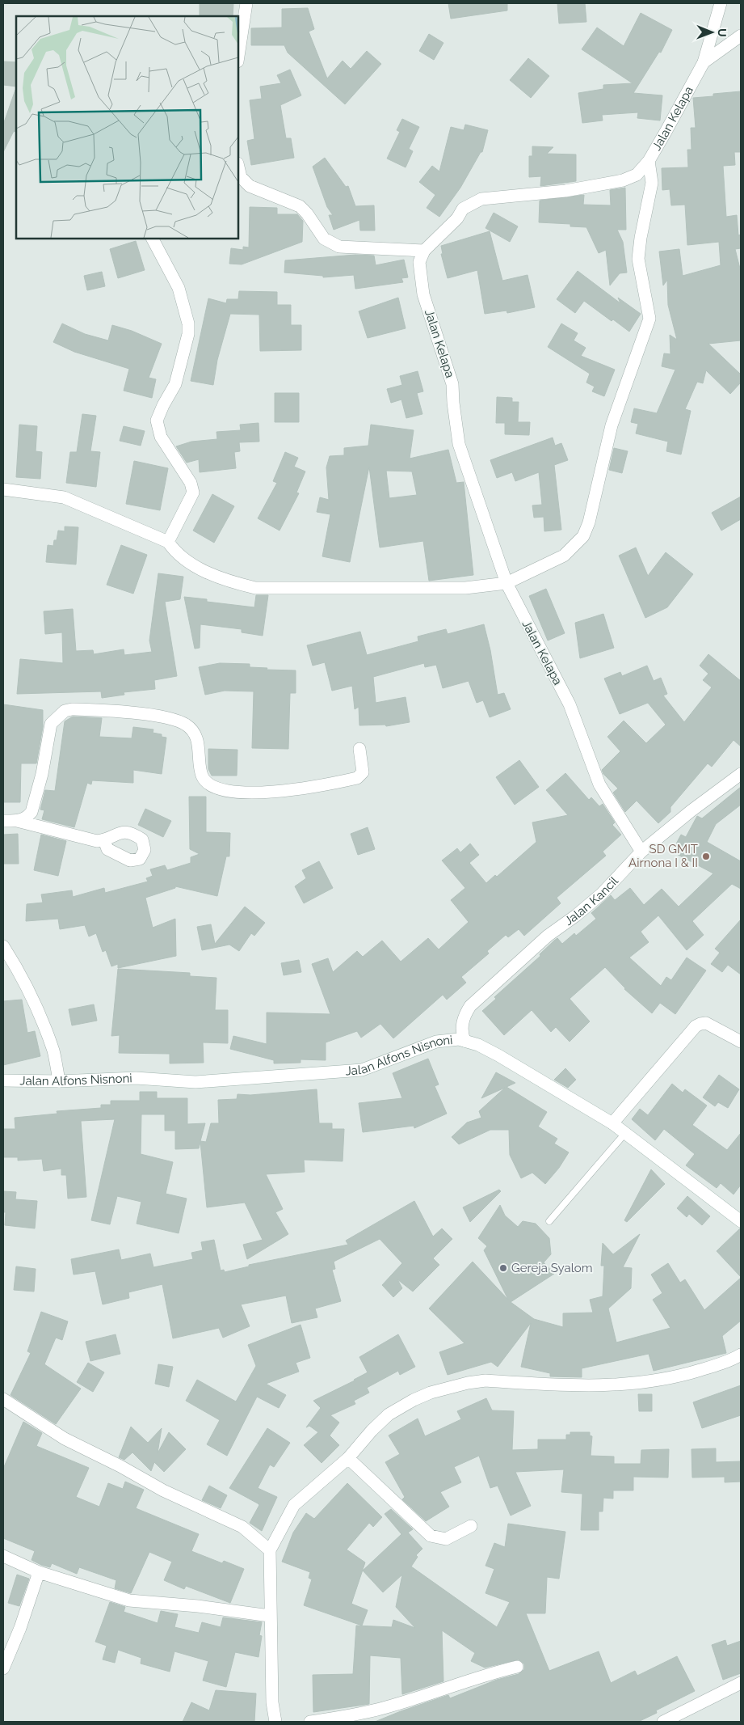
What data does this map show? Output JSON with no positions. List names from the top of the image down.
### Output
{
  "streets": {
    "street": ["Jalan Kelapa", "Jalan Kancil", "Jalan Alfons Nisnoni"]
  },
  "crossings": [
    ["Jalan Kelapa", "Jalan Kancil"],
    ["Jalan Kancil", "Jalan Alfons Nisnoni"]
  ],
  "places": ["SD GMIT Airnona I & II", "Gereja Syalom"],
  "north": "right"
}
